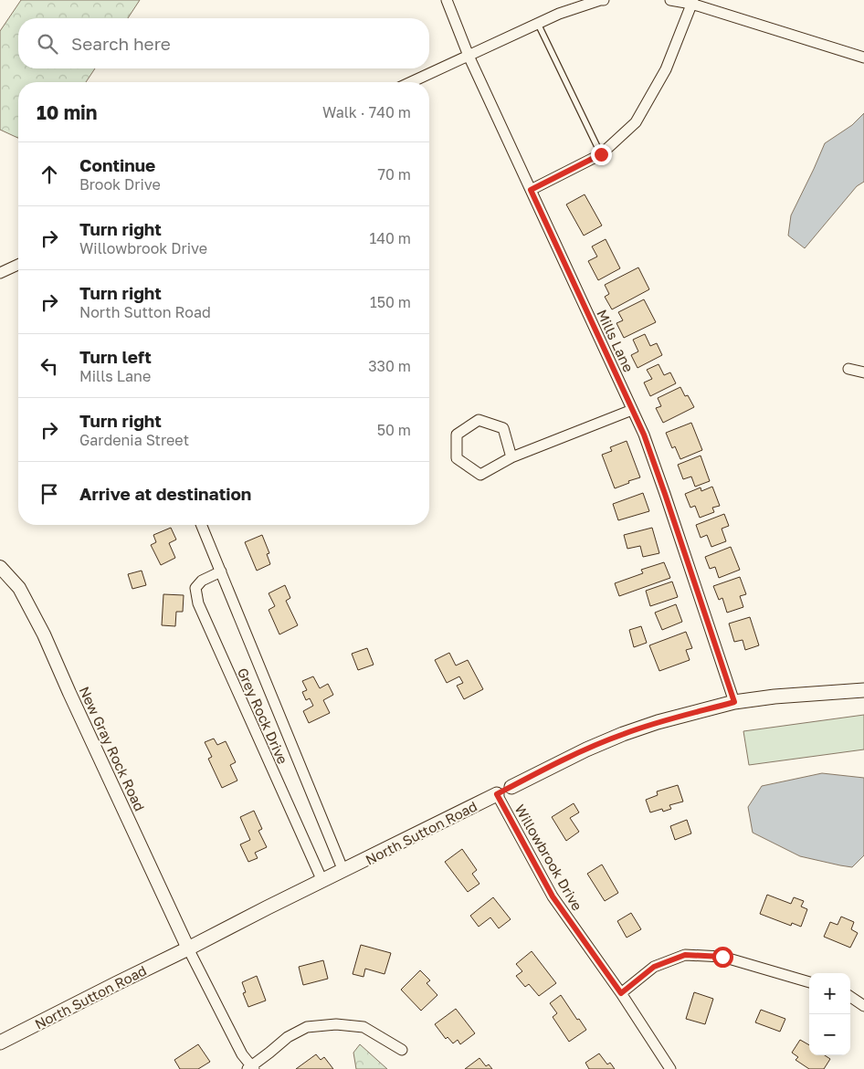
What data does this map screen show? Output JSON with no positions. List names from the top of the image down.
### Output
{
  "streets": {
    "main road": ["North Sutton Road"],
    "street": [
      "Mills Lane",
      "Grey Rock Drive",
      "New Gray Rock Road",
      "Willowbrook Drive"
    ]
  },
  "crossings": [
    ["Mills Lane", "North Sutton Road"],
    ["Grey Rock Drive", "North Sutton Road"],
    ["New Gray Rock Road", "North Sutton Road"],
    ["North Sutton Road", "Willowbrook Drive"]
  ],
  "page": {
    "search": "Search here",
    "heading": ["10 min", "Walk · 740 m"],
    "list": [
      ["Continue", "Brook Drive", "70 m"],
      ["Turn right", "Willowbrook Drive", "140 m"],
      ["Turn right", "North Sutton Road", "150 m"],
      ["Turn left", "Mills Lane", "330 m"],
      ["Turn right", "Gardenia Street", "50 m"],
      "Arrive at destination"
    ],
    "map_buttons": ["+", "−"]
  }
}
